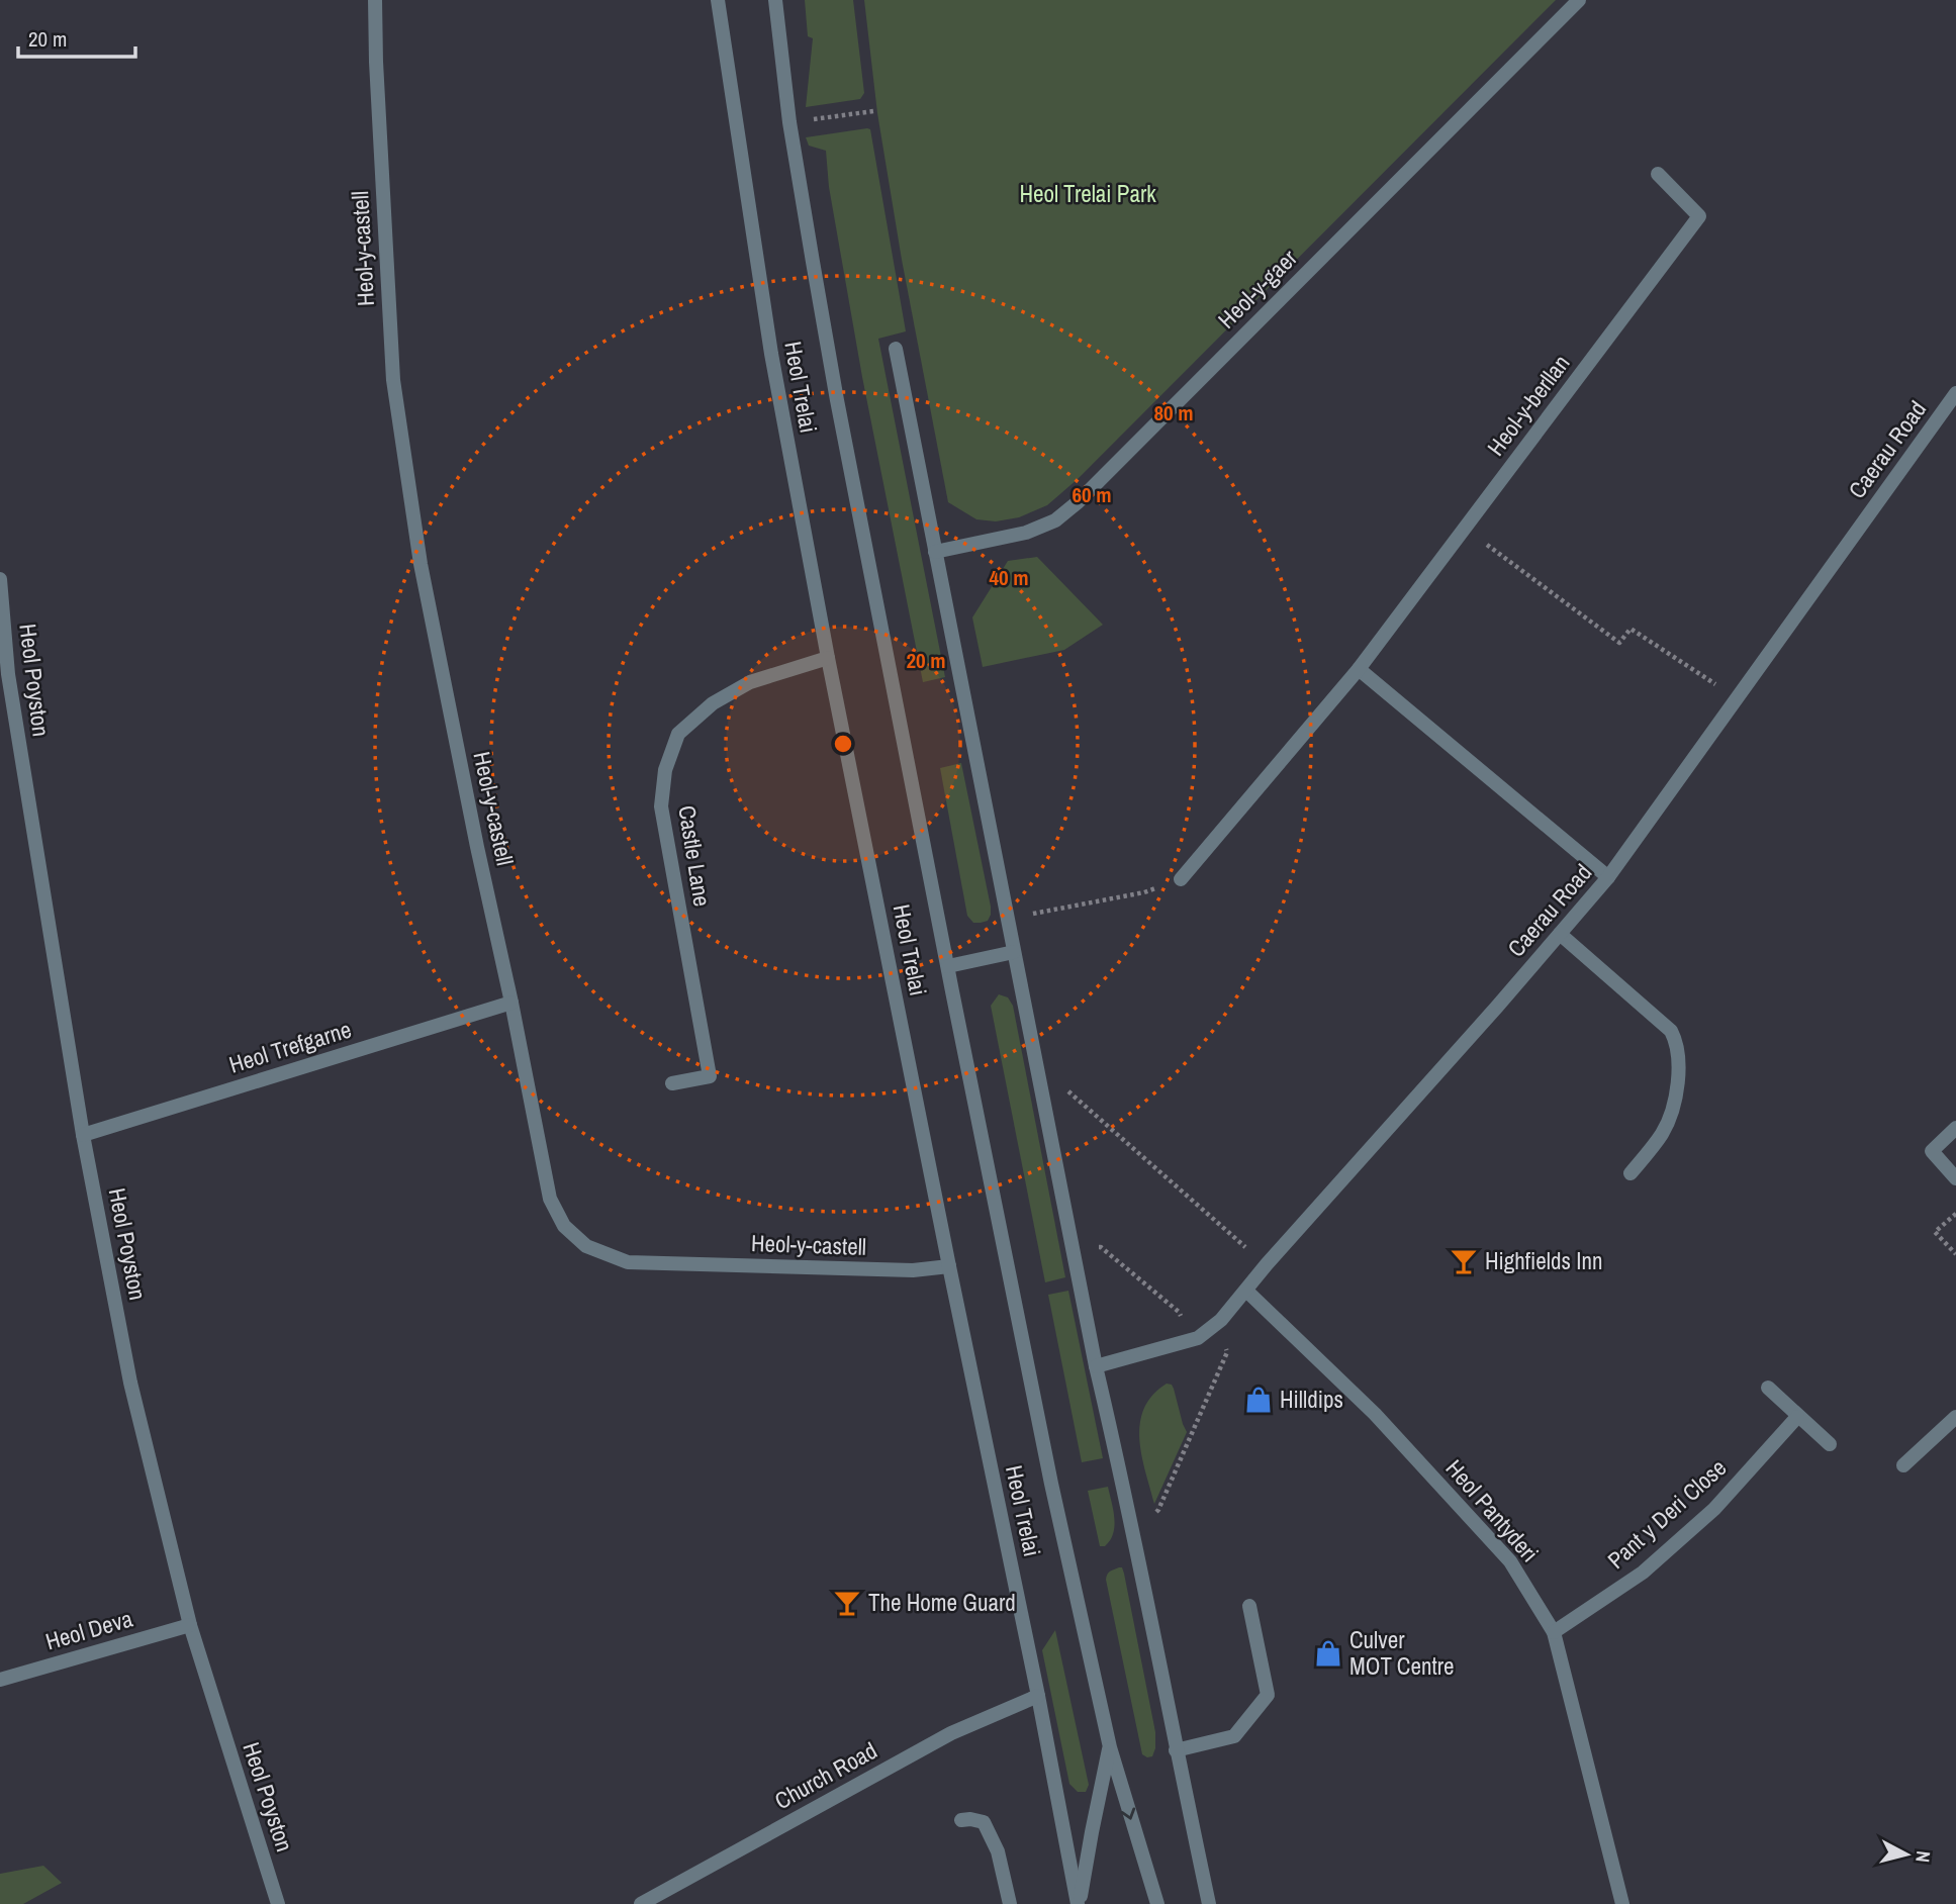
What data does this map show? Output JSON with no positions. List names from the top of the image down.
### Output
{
  "streets": {
    "street": [
      "Heol-y-castell",
      "Heol-y-gaer",
      "Heol Trelai",
      "Heol-y-berllan",
      "Caerau Road",
      "Heol Poyston",
      "Castle Lane",
      "Heol Trefgarne",
      "Heol Pantyderi",
      "Pant y Deri Close",
      "Heol Deva",
      "Church Road"
    ]
  },
  "crossings": [
    ["Heol-y-castell", "Heol Trelai"],
    ["Heol-y-castell", "Heol Trefgarne"],
    ["Heol Trelai", "Castle Lane"],
    ["Heol Trelai", "Church Road"],
    ["Caerau Road", "Heol Pantyderi"],
    ["Heol Poyston", "Heol Trefgarne"],
    ["Heol Poyston", "Heol Deva"],
    ["Heol Pantyderi", "Pant y Deri Close"]
  ],
  "parks": ["Heol Trelai Park"],
  "places": {
    "bar": ["Highfields Inn", "The Home Guard"],
    "shop": ["Hilldips", "Culver MOT Centre"]
  },
  "scale_bar": "20 m",
  "north": "right",
  "rings": [
    "80 m",
    "60 m",
    "40 m",
    "20 m"
  ]
}
